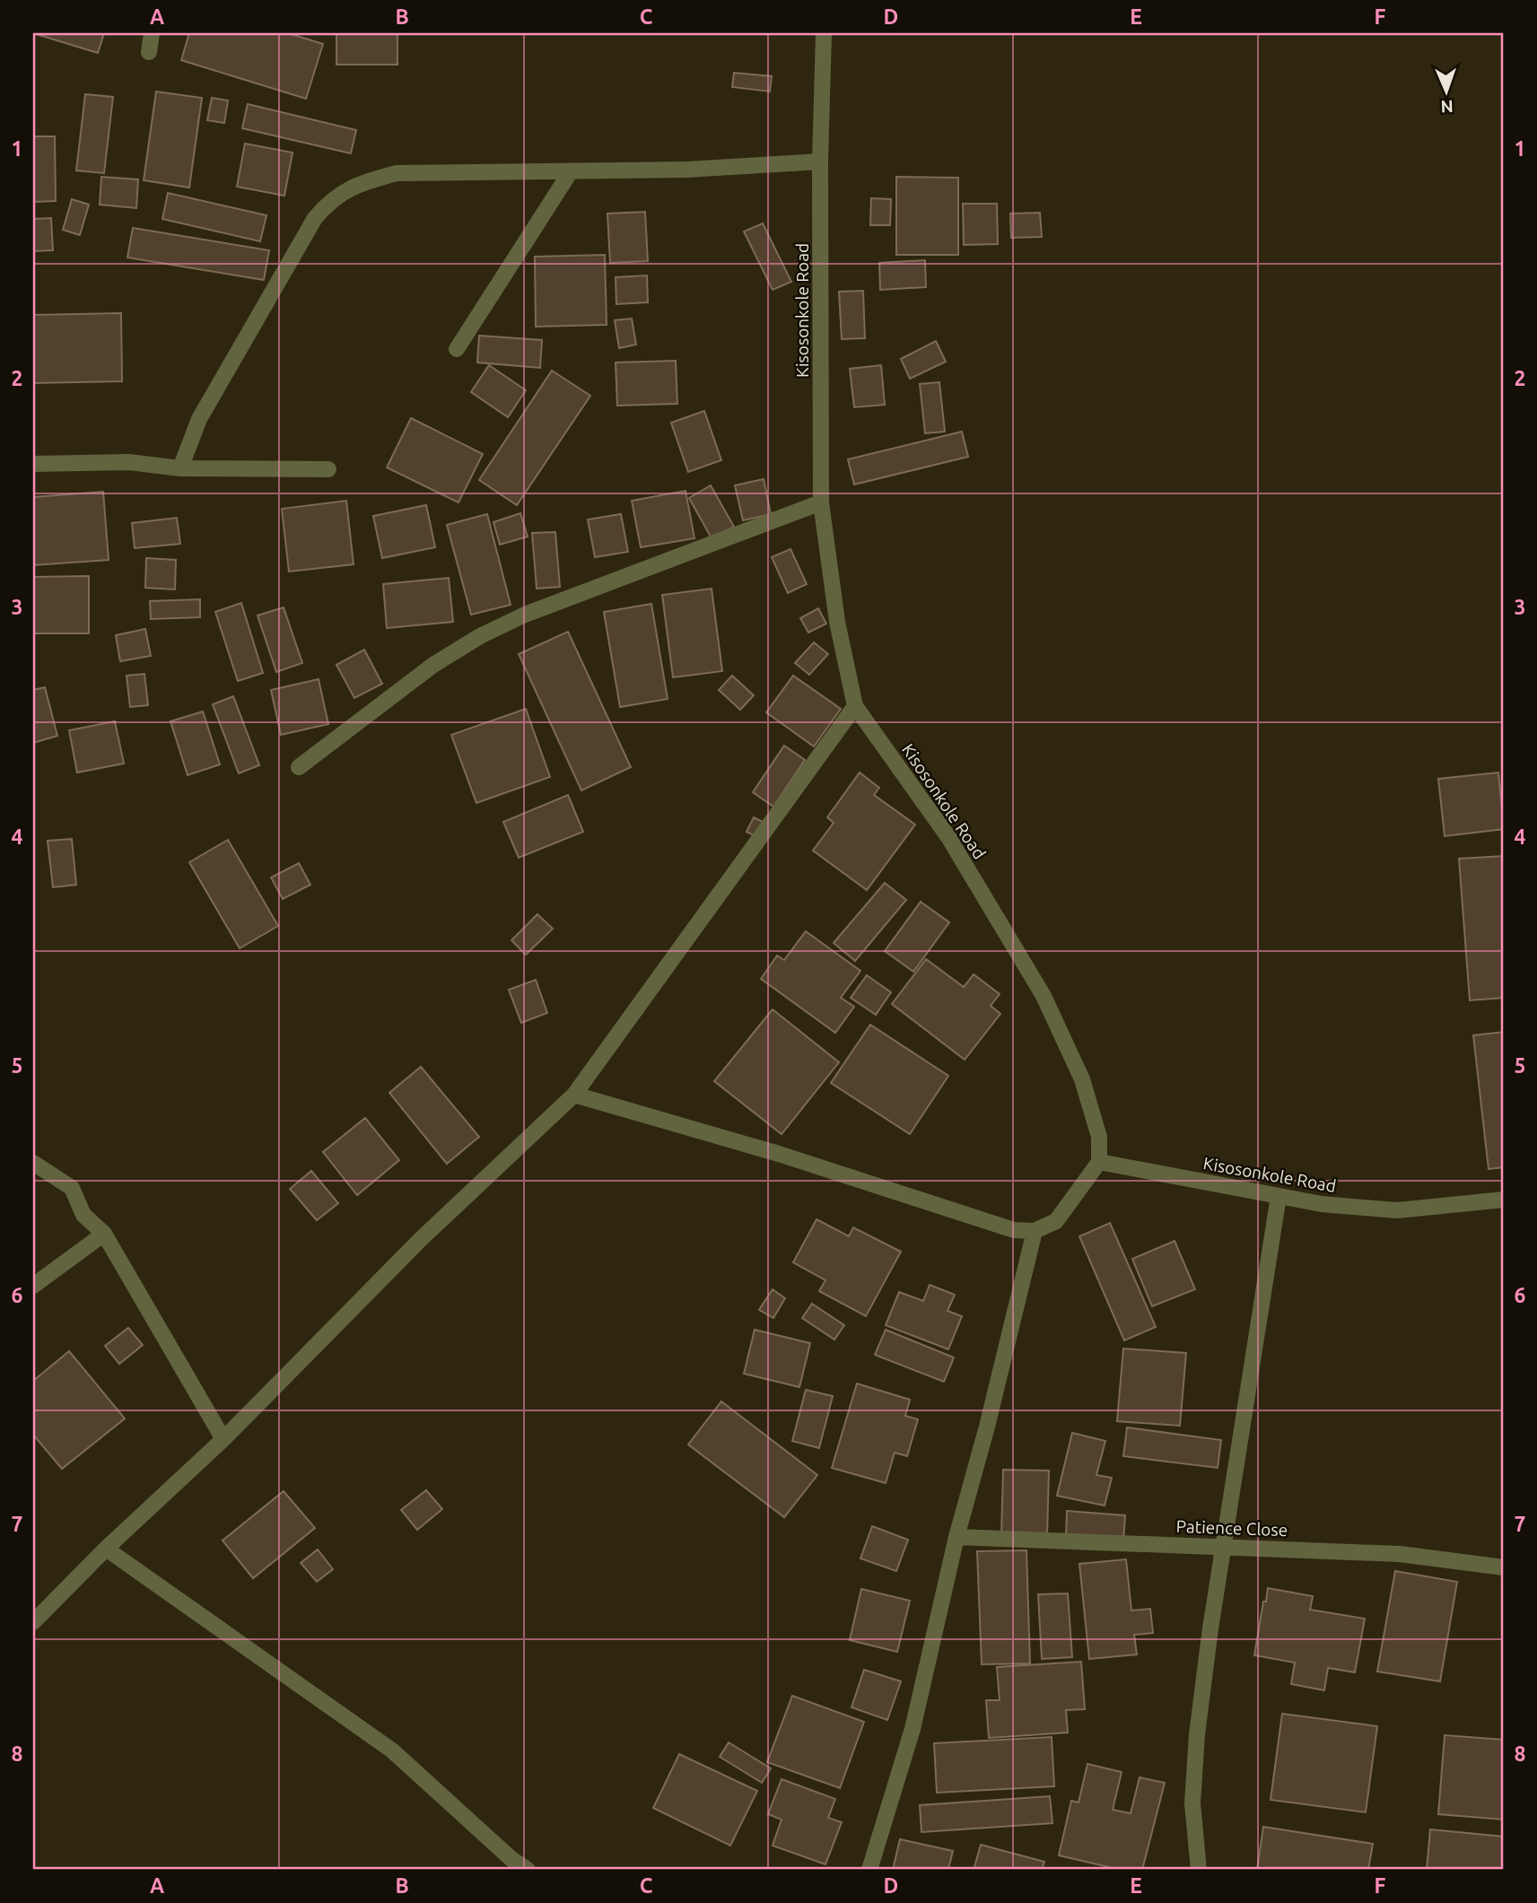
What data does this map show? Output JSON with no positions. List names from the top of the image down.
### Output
{
  "streets": {
    "street": ["Kisosonkole Road", "Patience Close"]
  },
  "north": "bottom",
  "grid": {
    "columns": [
      "A",
      "B",
      "C",
      "D",
      "E",
      "F"
    ],
    "rows": [
      "1",
      "2",
      "3",
      "4",
      "5",
      "6",
      "7",
      "8"
    ]
  }
}
